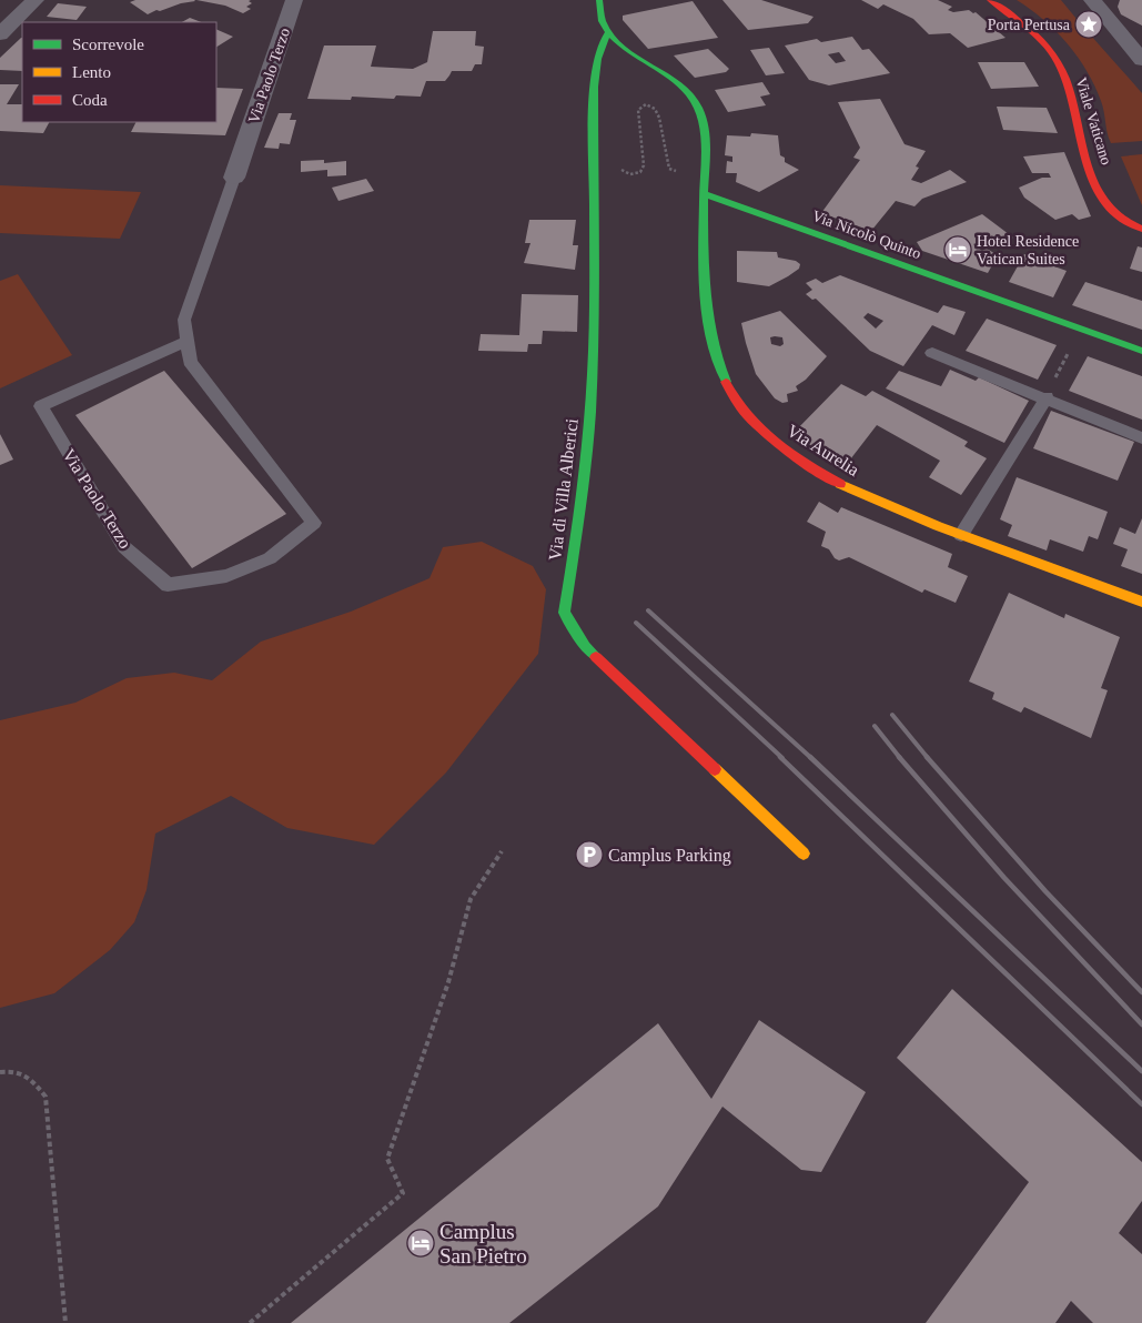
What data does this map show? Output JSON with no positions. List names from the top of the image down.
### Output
{
  "streets": {
    "street": [
      "Via Paolo Terzo",
      "Viale Vaticano",
      "Via Nicolò Quinto",
      "Via Aurelia",
      "Via di Villa Alberici"
    ]
  },
  "crossings": [
    ["Via Nicolò Quinto", "Via Aurelia"],
    ["Via Aurelia", "Via di Villa Alberici"]
  ],
  "places": {
    "place": ["Porta Pertusa"],
    "hotel": ["Hotel Residence Vatican Suites", "Camplus San Pietro"],
    "parking": ["Camplus Parking"]
  },
  "legend": ["Scorrevole", "Lento", "Coda"]
}
